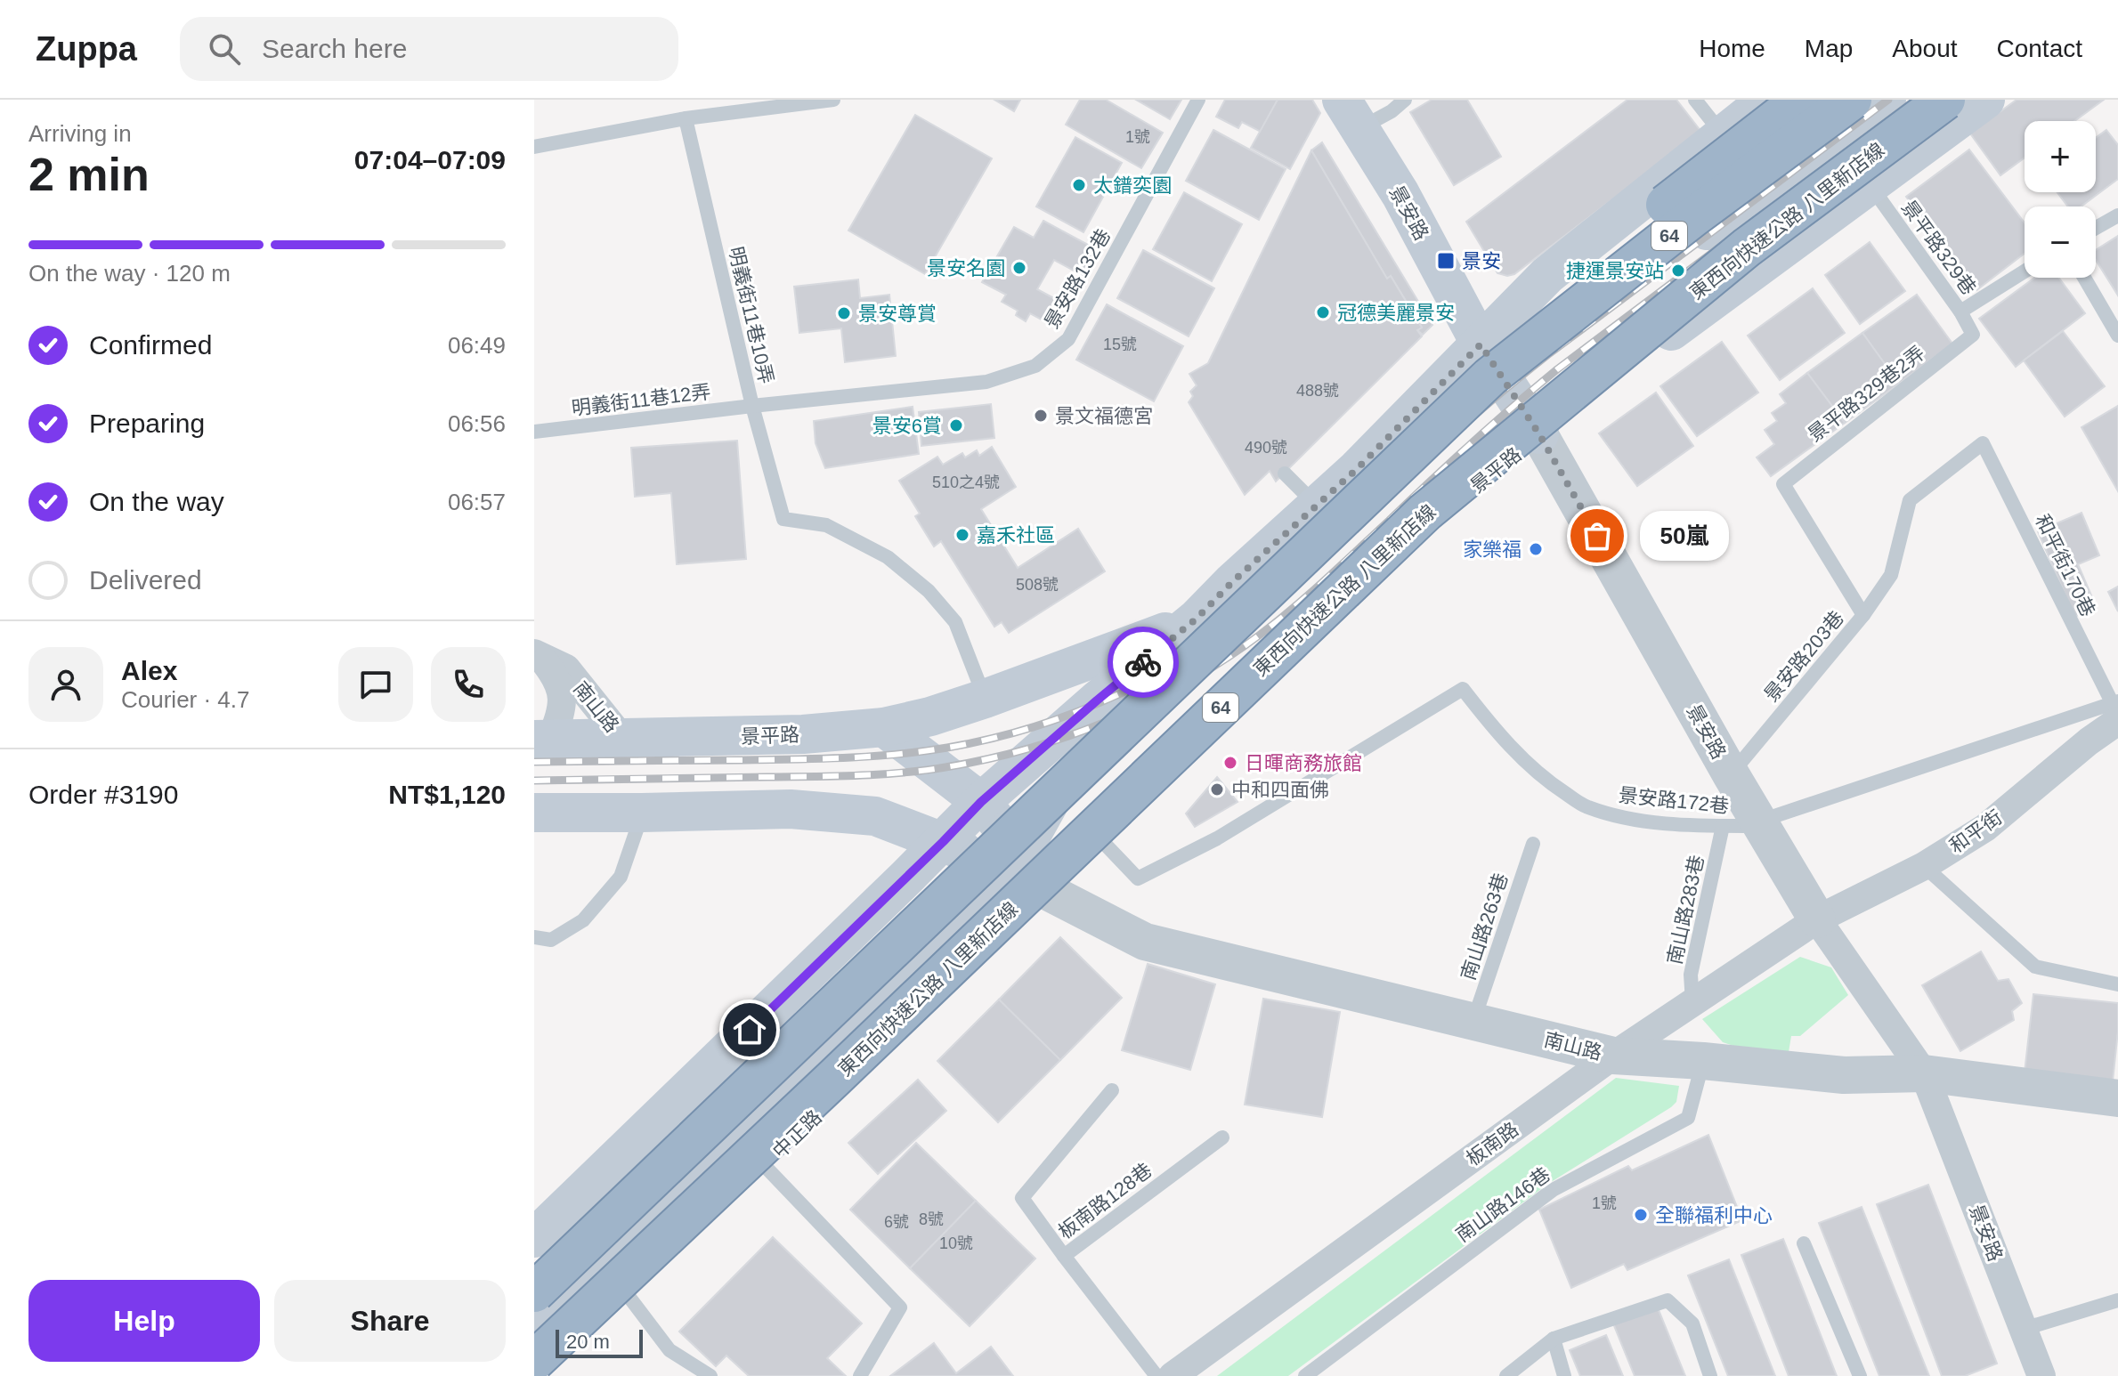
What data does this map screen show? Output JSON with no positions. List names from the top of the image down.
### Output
{
  "streets": {
    "highway": ["東西向快速公路 八里新店線", "64"],
    "main road": ["景安路", "景平路", "中正路"],
    "street": ["南山路", "和平街", "板南路"],
    "lane": [
      "景平路329巷",
      "景安路132巷",
      "明義街11巷10弄",
      "景平路329巷2弄",
      "明義街11巷12弄",
      "和平街170巷",
      "景安路203巷",
      "景安路172巷",
      "南山路283巷",
      "南山路263巷",
      "板南路128巷",
      "南山路146巷"
    ]
  },
  "crossings": [
    ["景安路", "64"],
    ["景安路", "景平路"],
    ["景安路", "景安路203巷"],
    ["景安路", "南山路"],
    ["景安路", "景安路172巷"],
    ["景安路", "和平街"],
    ["景安路", "南山路283巷"],
    ["景安路", "板南路"],
    ["景平路329巷", "景平路329巷2弄"],
    ["景平路329巷", "景平路"],
    ["景安路132巷", "明義街11巷10弄"],
    ["景安路132巷", "明義街11巷12弄"],
    ["明義街11巷10弄", "明義街11巷12弄"],
    ["明義街11巷10弄", "景平路"],
    ["景平路329巷2弄", "景安路203巷"],
    ["景平路", "南山路"],
    ["景平路", "景安路172巷"],
    ["景平路", "中正路"],
    ["和平街170巷", "景安路203巷"],
    ["和平街170巷", "和平街"],
    ["南山路", "南山路263巷"],
    ["南山路", "中正路"],
    ["南山路", "板南路"],
    ["南山路", "南山路146巷"],
    ["景安路172巷", "南山路283巷"],
    ["和平街", "板南路"],
    ["南山路283巷", "板南路"]
  ],
  "places": {
    "other": [
      "太鐠奕園",
      "景安名園",
      "捷運景安站",
      "冠德美麗景安",
      "景安尊賞",
      "景文福德宮",
      "景安6賞",
      "嘉禾社區",
      "50嵐",
      "家樂福",
      "日暉商務旅館",
      "中和四面佛",
      "全聯福利中心"
    ],
    "transit": ["景安"]
  },
  "house_numbers": [
    "1號",
    "15號",
    "488號",
    "490號",
    "510之4號",
    "508號",
    "1號",
    "8號",
    "6號",
    "10號"
  ],
  "scale_bar": "20 m",
  "page": {
    "header": "Zuppa",
    "search": "Search here",
    "nav": [
      "Home",
      "Map",
      "About",
      "Contact"
    ],
    "heading": ["2 min", "Arriving in", "07:04–07:09"],
    "panel": [
      "Alex",
      "Courier · 4.7",
      "Order #3190",
      "NT$1,120"
    ],
    "map_buttons": ["+", "−"],
    "bar": "On the way · 120 m",
    "list": [
      ["Confirmed", "06:49"],
      ["Preparing", "06:56"],
      ["On the way", "06:57"],
      "Delivered"
    ],
    "bubble": "50嵐",
    "buttons": ["Help", "Share"],
    "scale": "20 m"
  }
}
